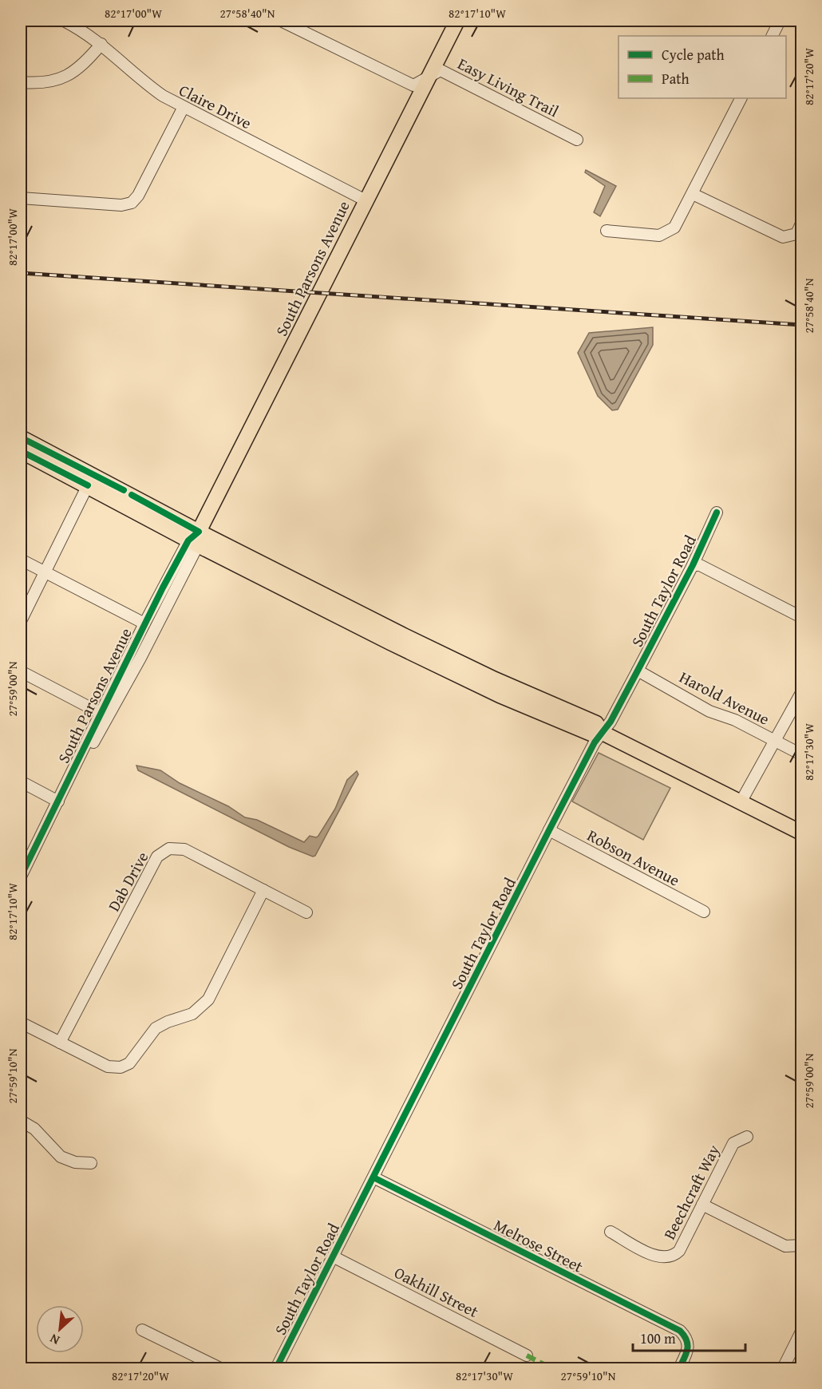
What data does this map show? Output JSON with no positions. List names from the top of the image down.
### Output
{
  "streets": {
    "main road": ["South Parsons Avenue"],
    "street": [
      "Easy Living Trail",
      "Claire Drive",
      "South Taylor Road",
      "Harold Avenue",
      "Robson Avenue",
      "Dab Drive",
      "Beechcraft Way",
      "Melrose Street",
      "Oakhill Street"
    ]
  },
  "crossings": [
    ["Easy Living Trail", "South Parsons Avenue"],
    ["Claire Drive", "South Parsons Avenue"],
    ["South Taylor Road", "Harold Avenue"],
    ["South Taylor Road", "Robson Avenue"],
    ["South Taylor Road", "Melrose Street"],
    ["South Taylor Road", "Oakhill Street"]
  ],
  "legend": ["Cycle path", "Path"],
  "scale_bar": "100 m",
  "north": "bottom left",
  "coordinates": [
    "82°17'00\"W",
    "27°58'40\"N",
    "82°17'10\"W",
    "82°17'20\"W",
    "27°59'00\"N",
    "82°17'30\"W",
    "27°59'10\"N"
  ]
}
